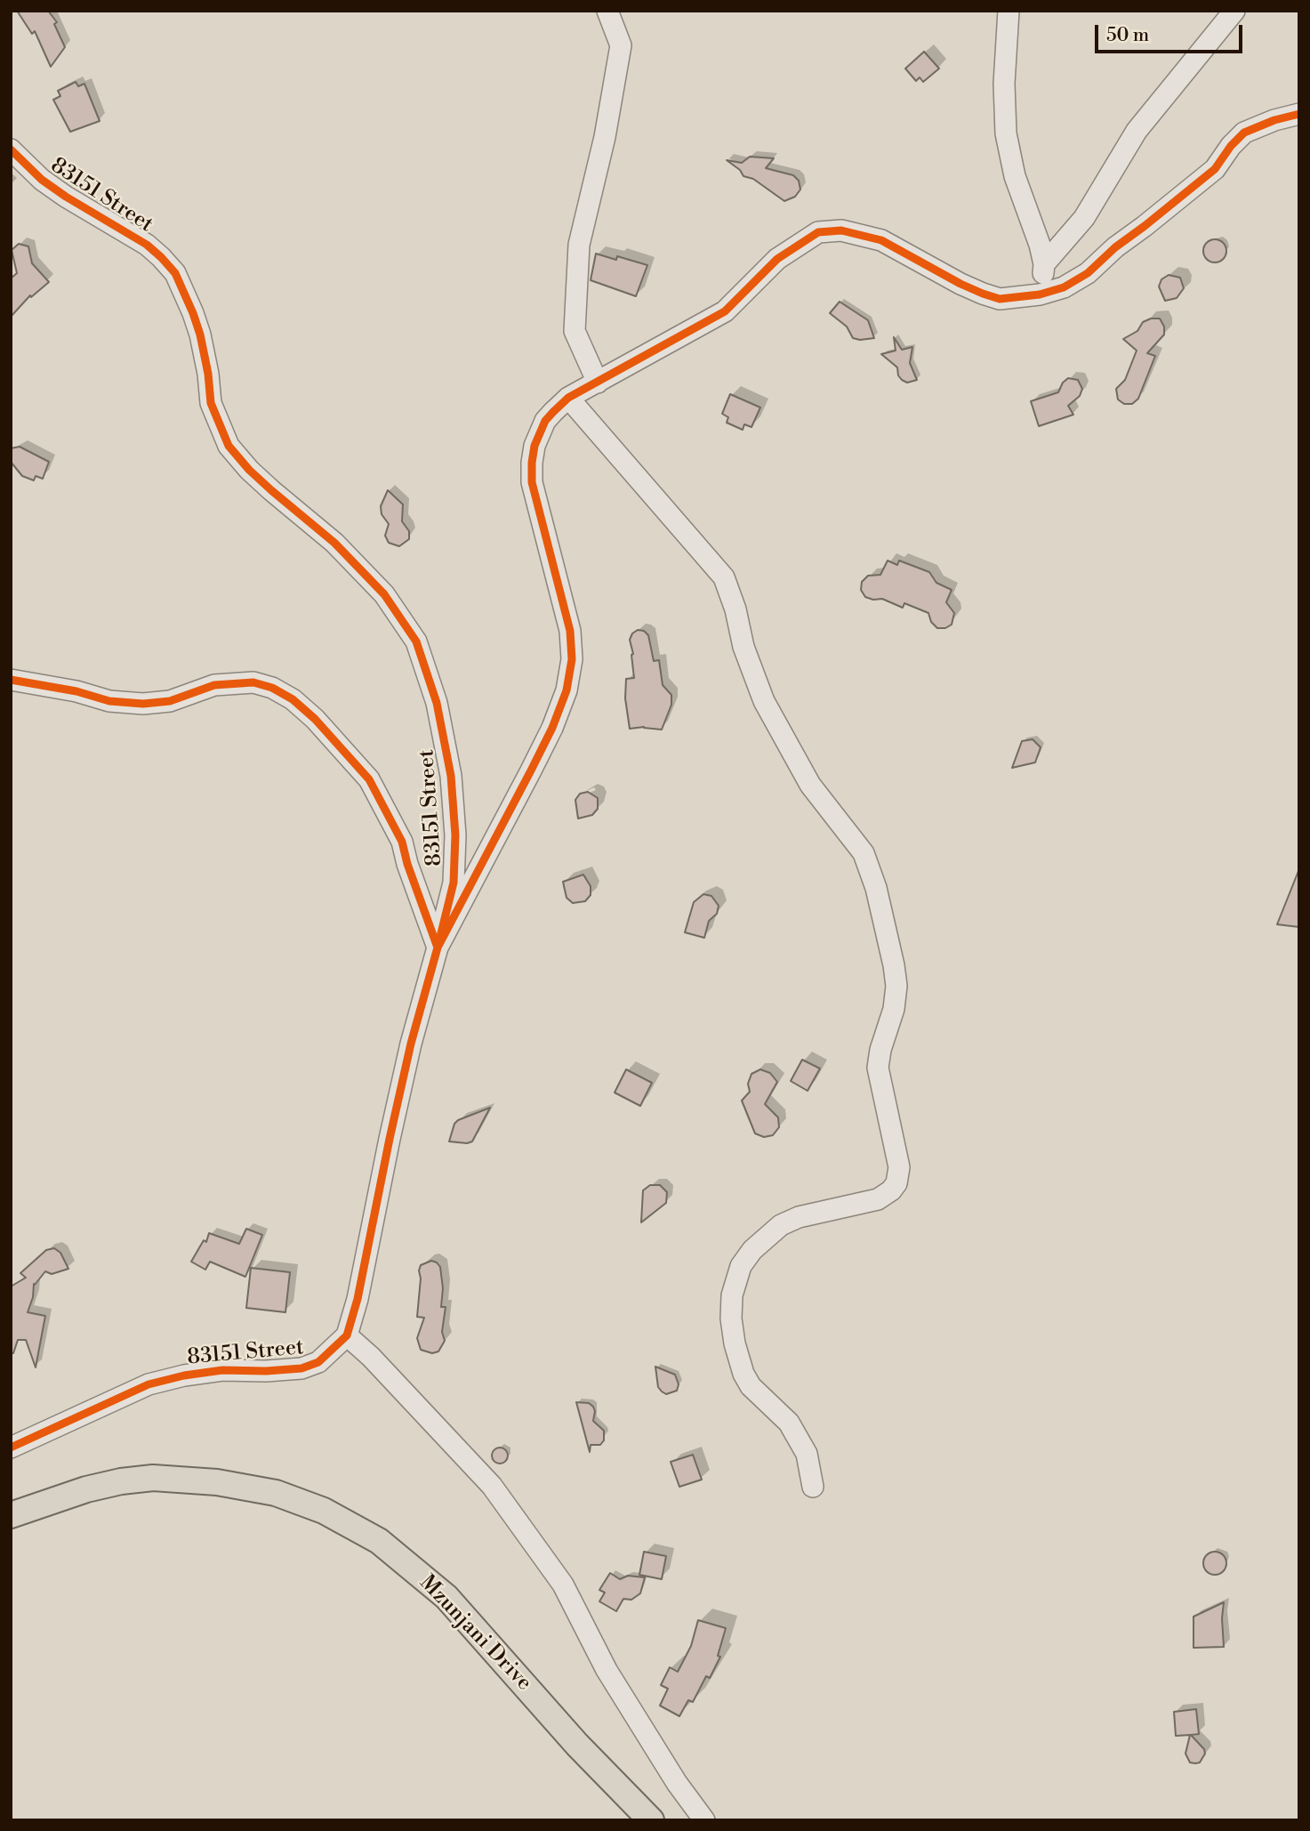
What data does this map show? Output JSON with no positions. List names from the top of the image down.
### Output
{
  "streets": {
    "main road": ["Mzunjani Drive"],
    "street": ["83151 Street"]
  },
  "scale_bar": "50 m"
}
